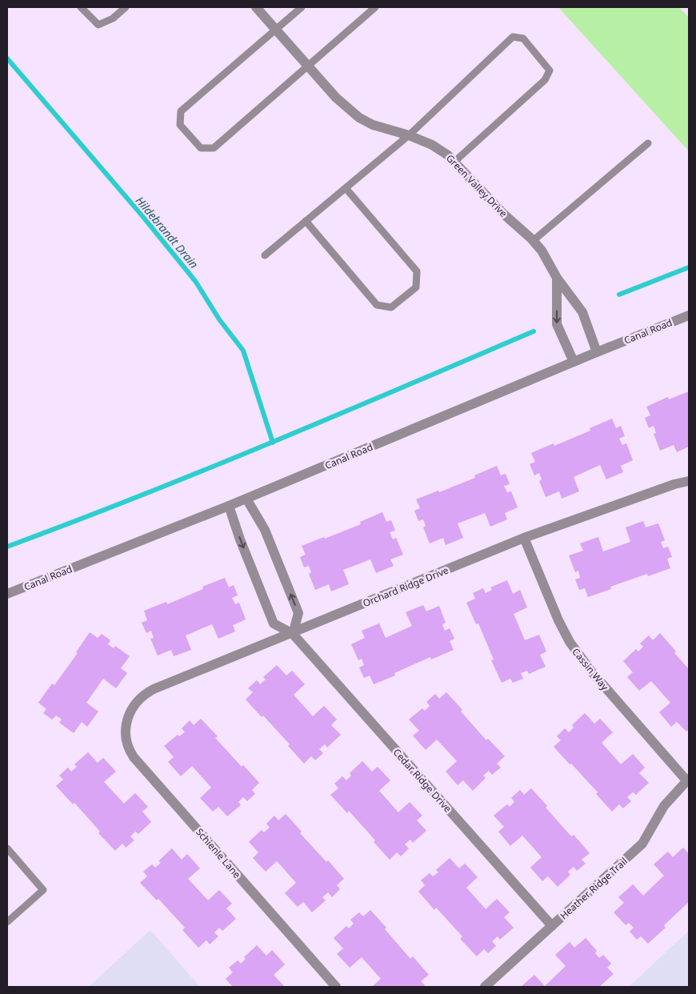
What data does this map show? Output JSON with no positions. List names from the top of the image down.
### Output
{
  "streets": {
    "street": [
      "Green Valley Drive",
      "Canal Road",
      "Orchard Ridge Drive",
      "Cassin Way",
      "Cedar Ridge Drive",
      "Schienle Lane",
      "Heather Ridge Trail"
    ]
  },
  "crossings": [
    ["Green Valley Drive", "Canal Road"],
    ["Canal Road", "Cedar Ridge Drive"],
    ["Orchard Ridge Drive", "Cassin Way"],
    ["Orchard Ridge Drive", "Cedar Ridge Drive"],
    ["Orchard Ridge Drive", "Schienle Lane"],
    ["Cassin Way", "Heather Ridge Trail"],
    ["Cedar Ridge Drive", "Heather Ridge Trail"]
  ],
  "water": ["Hildebrandt Drain"]
}
